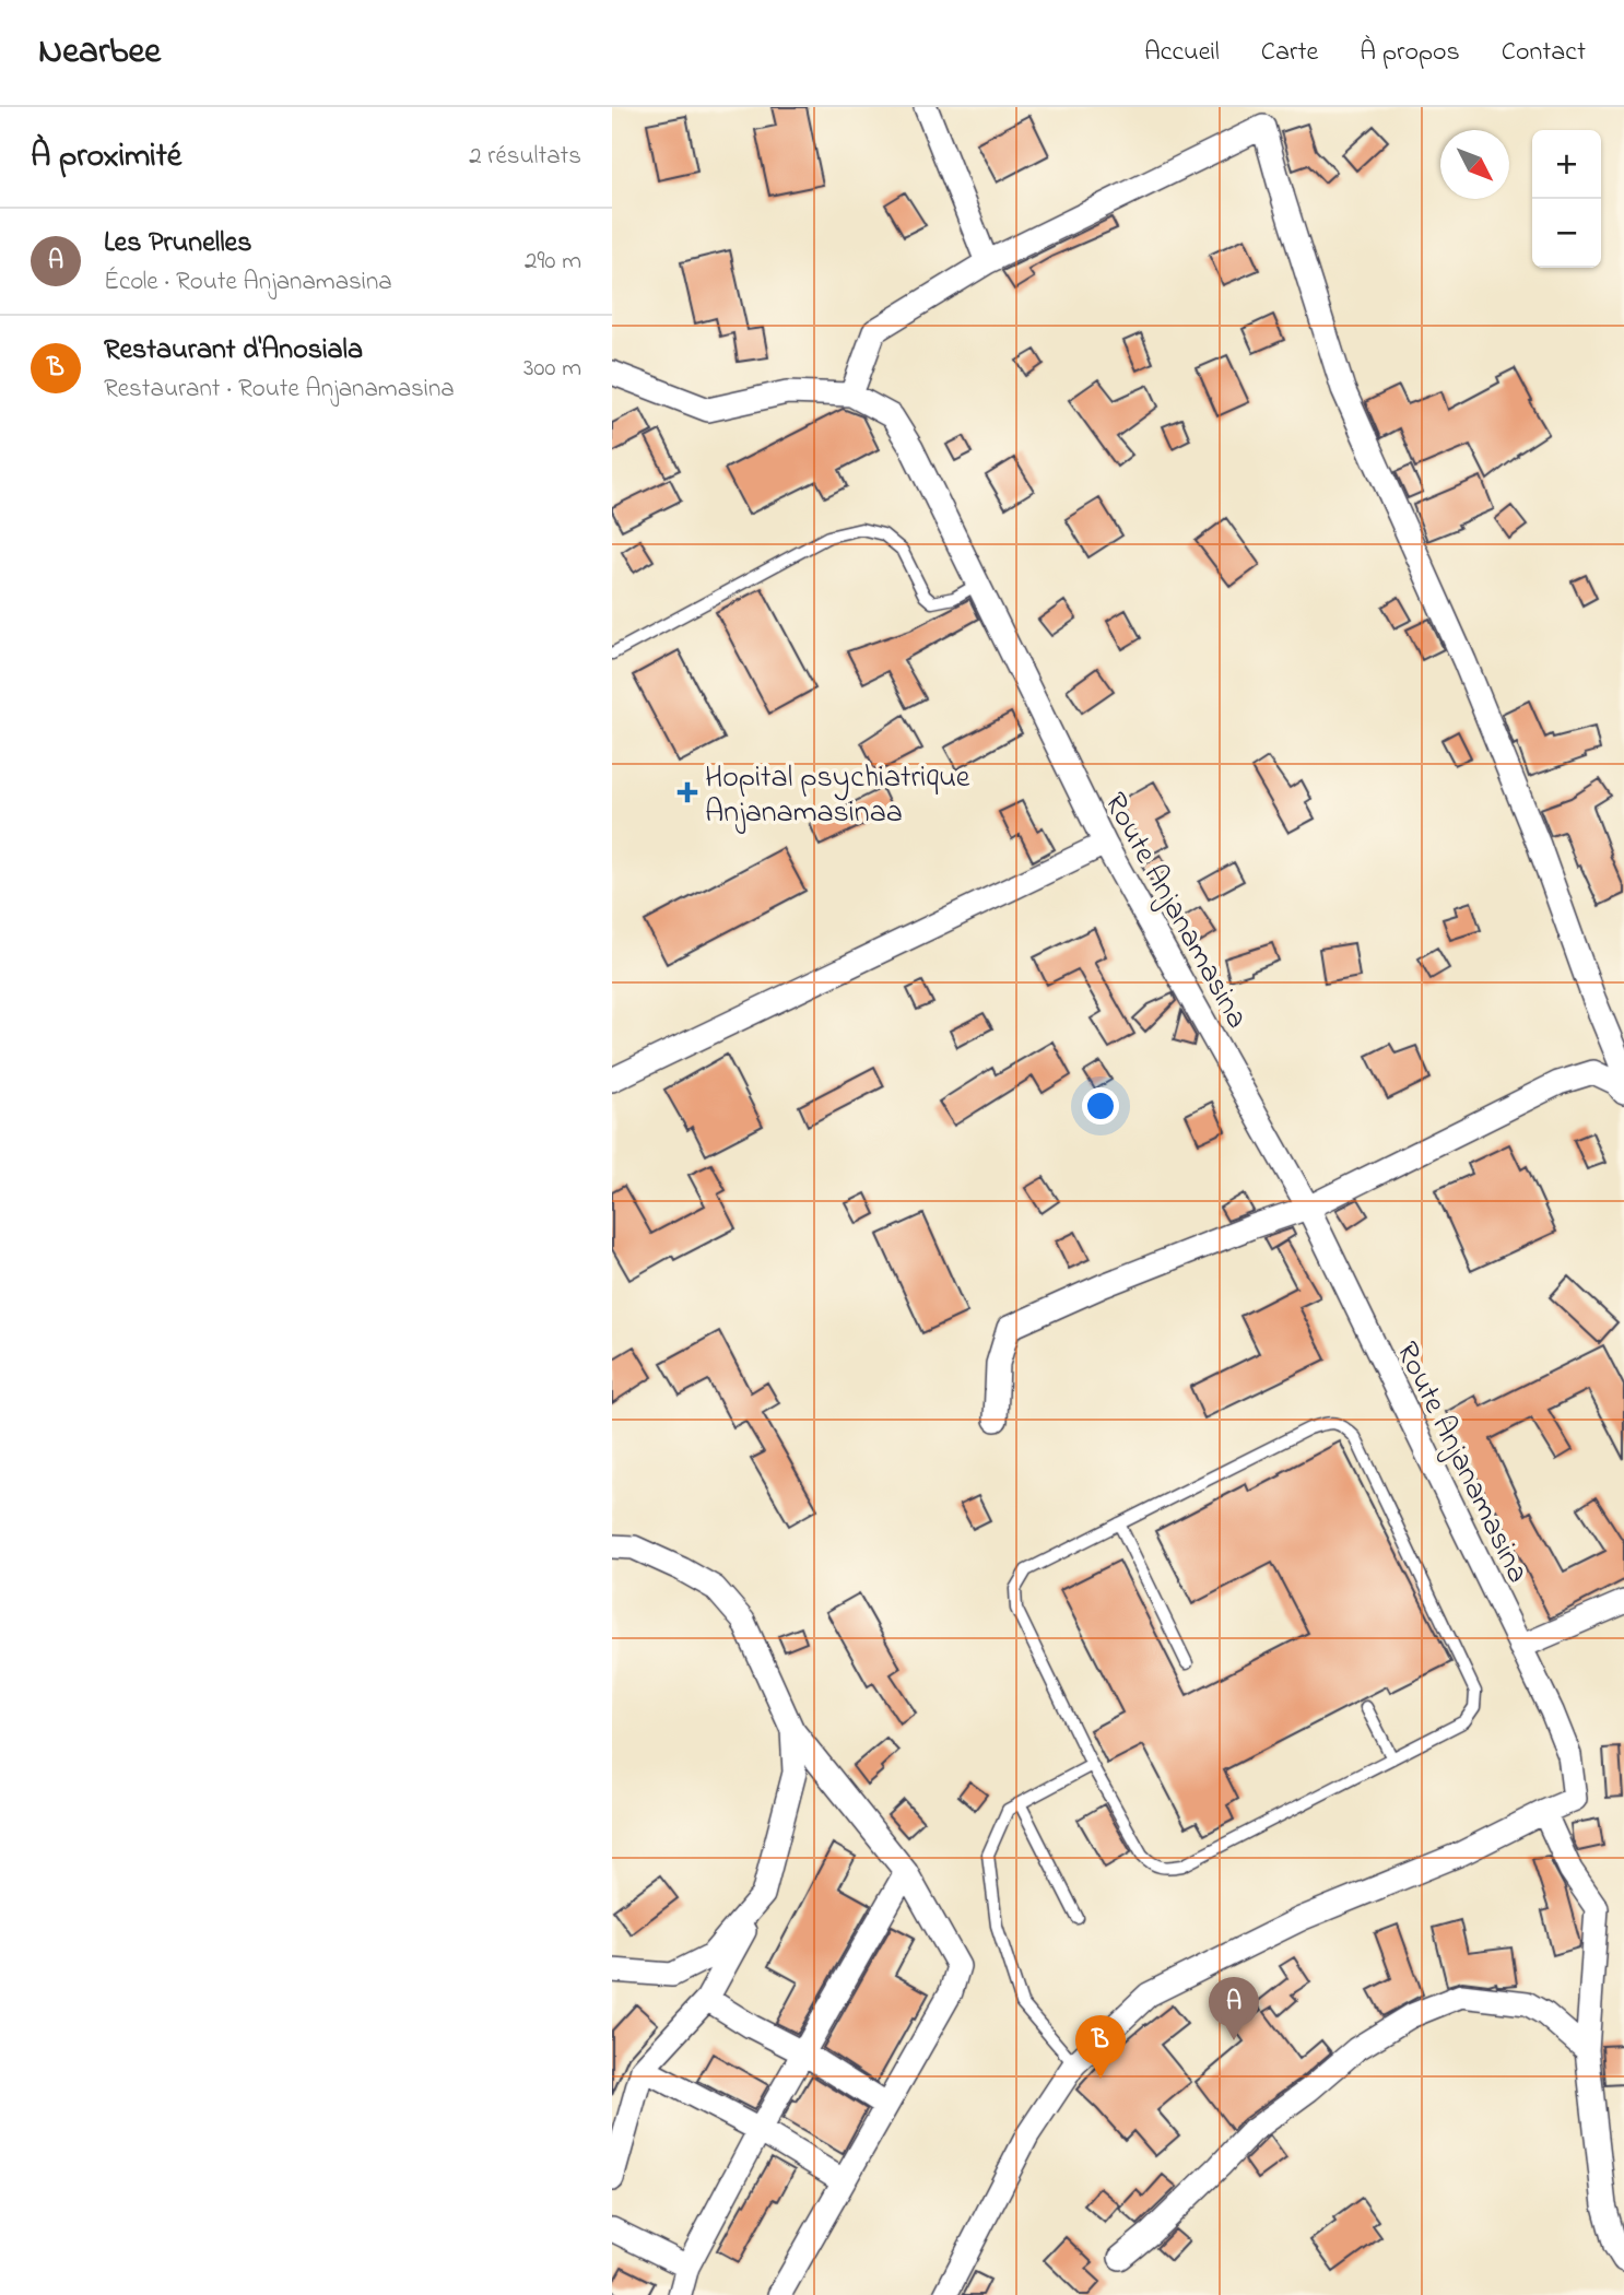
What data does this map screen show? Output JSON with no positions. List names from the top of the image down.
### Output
{
  "streets": {
    "street": ["Route Anjanamasina"]
  },
  "places": {
    "health": ["Hopital psychiatrique Anjanamasinaa"]
  },
  "north": "bottom right",
  "page": {
    "header": "Nearbee",
    "nav": [
      "Accueil",
      "Carte",
      "À propos",
      "Contact"
    ],
    "heading": ["À proximité", "2 résultats"],
    "map_buttons": ["+", "−"],
    "list": [
      {
        "mark": "A",
        "name": "Les Prunelles",
        "note": "École · Route Anjanamasina",
        "value": "290 m"
      },
      {
        "mark": "B",
        "name": "Restaurant d'Anosiala",
        "note": "Restaurant · Route Anjanamasina",
        "value": "300 m"
      }
    ],
    "pins": ["A", "B"]
  }
}
